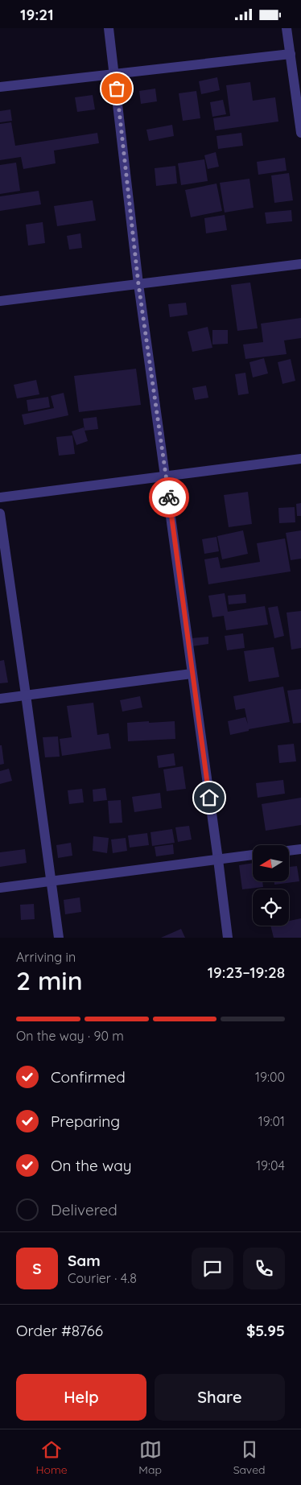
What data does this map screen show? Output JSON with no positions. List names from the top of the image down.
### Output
{
  "north": "left",
  "page": {
    "status": "19:21",
    "heading": ["2 min", "Arriving in", "19:23–19:28"],
    "panel": [
      "Sam",
      "Courier · 4.8",
      "Order #8766",
      "$5.95"
    ],
    "bar": "On the way · 90 m",
    "list": [
      ["Confirmed", "19:00"],
      ["Preparing", "19:01"],
      ["On the way", "19:04"],
      "Delivered"
    ],
    "round": "S",
    "buttons": ["Help", "Share"],
    "tabs": ["Home", "Map", "Saved"]
  }
}
